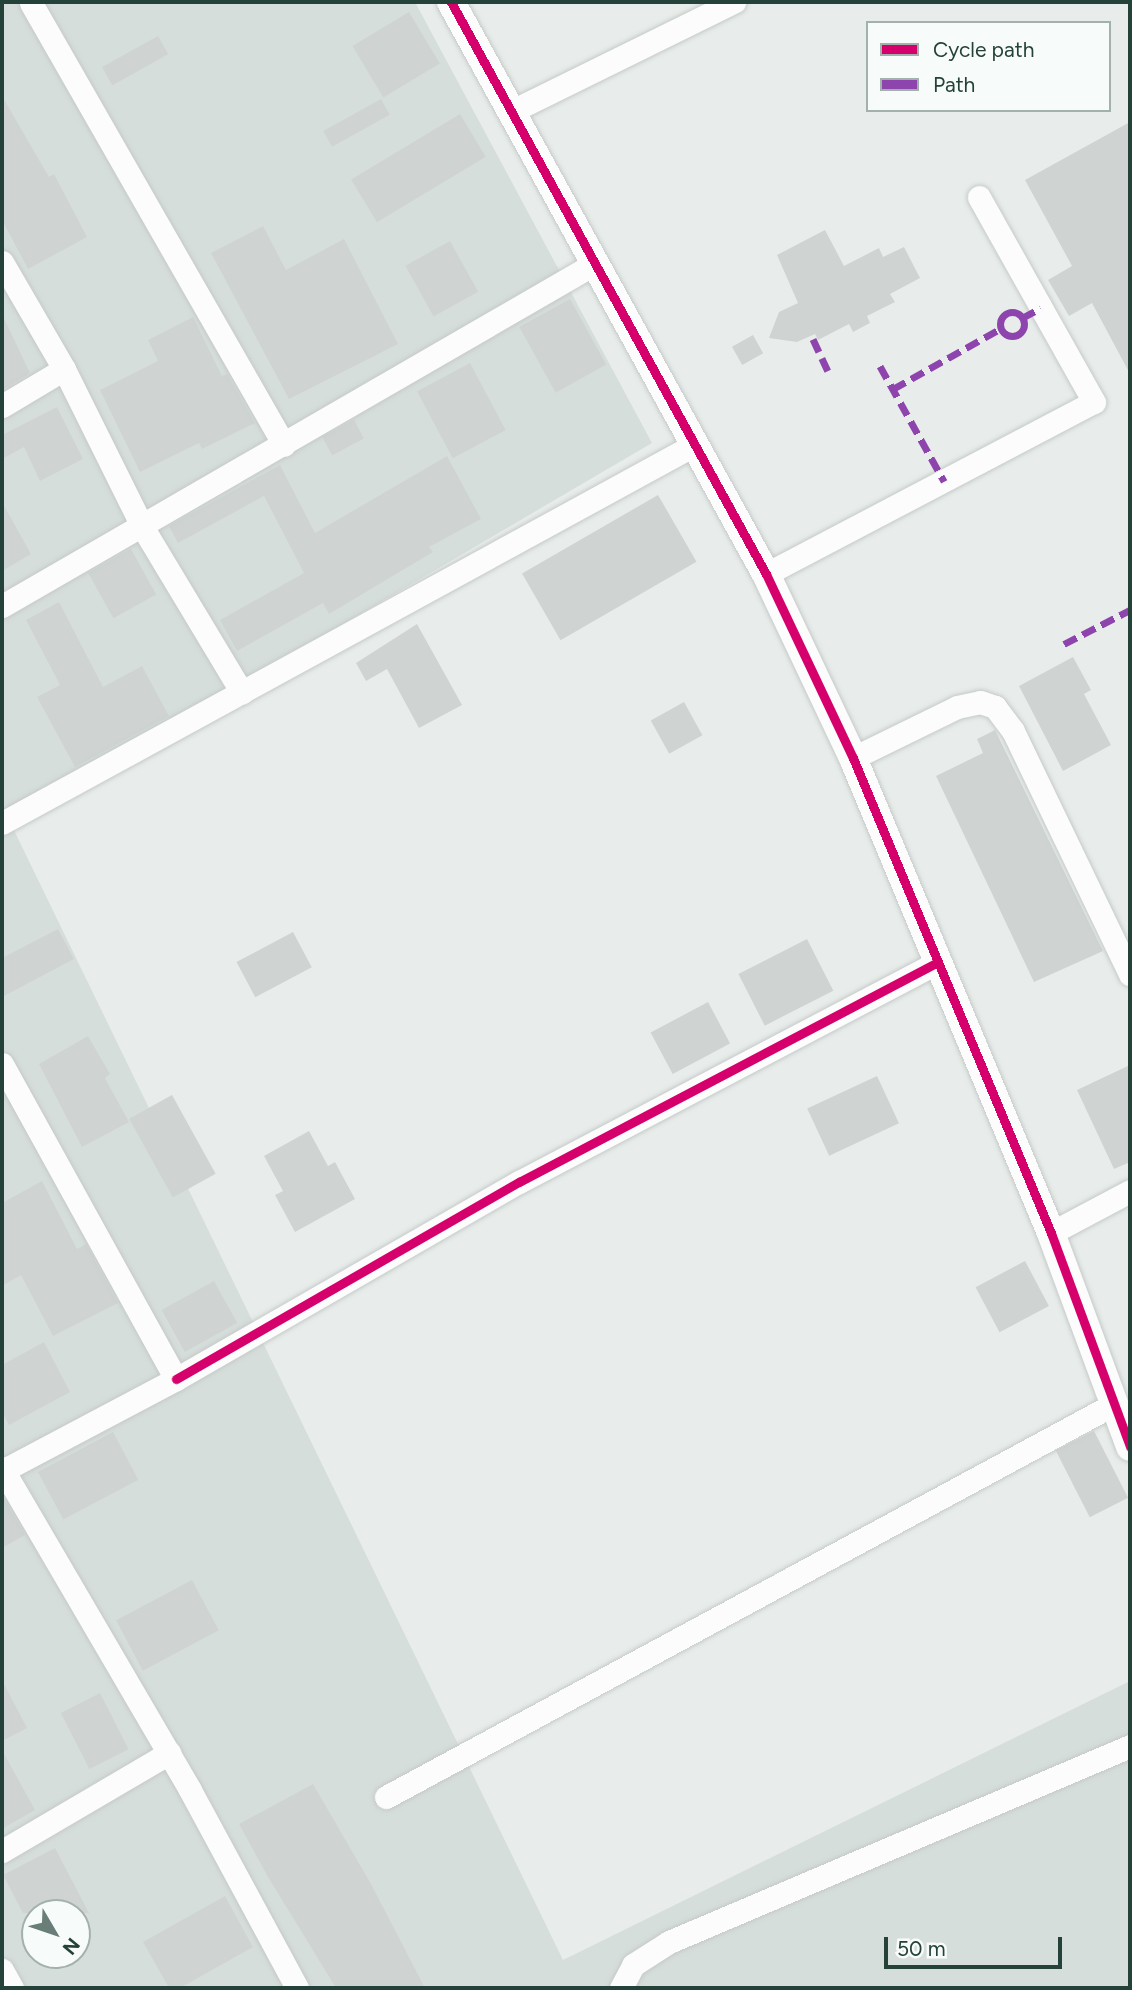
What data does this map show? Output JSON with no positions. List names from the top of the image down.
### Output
{
  "legend": ["Cycle path", "Path"],
  "scale_bar": "50 m",
  "north": "bottom right"
}
